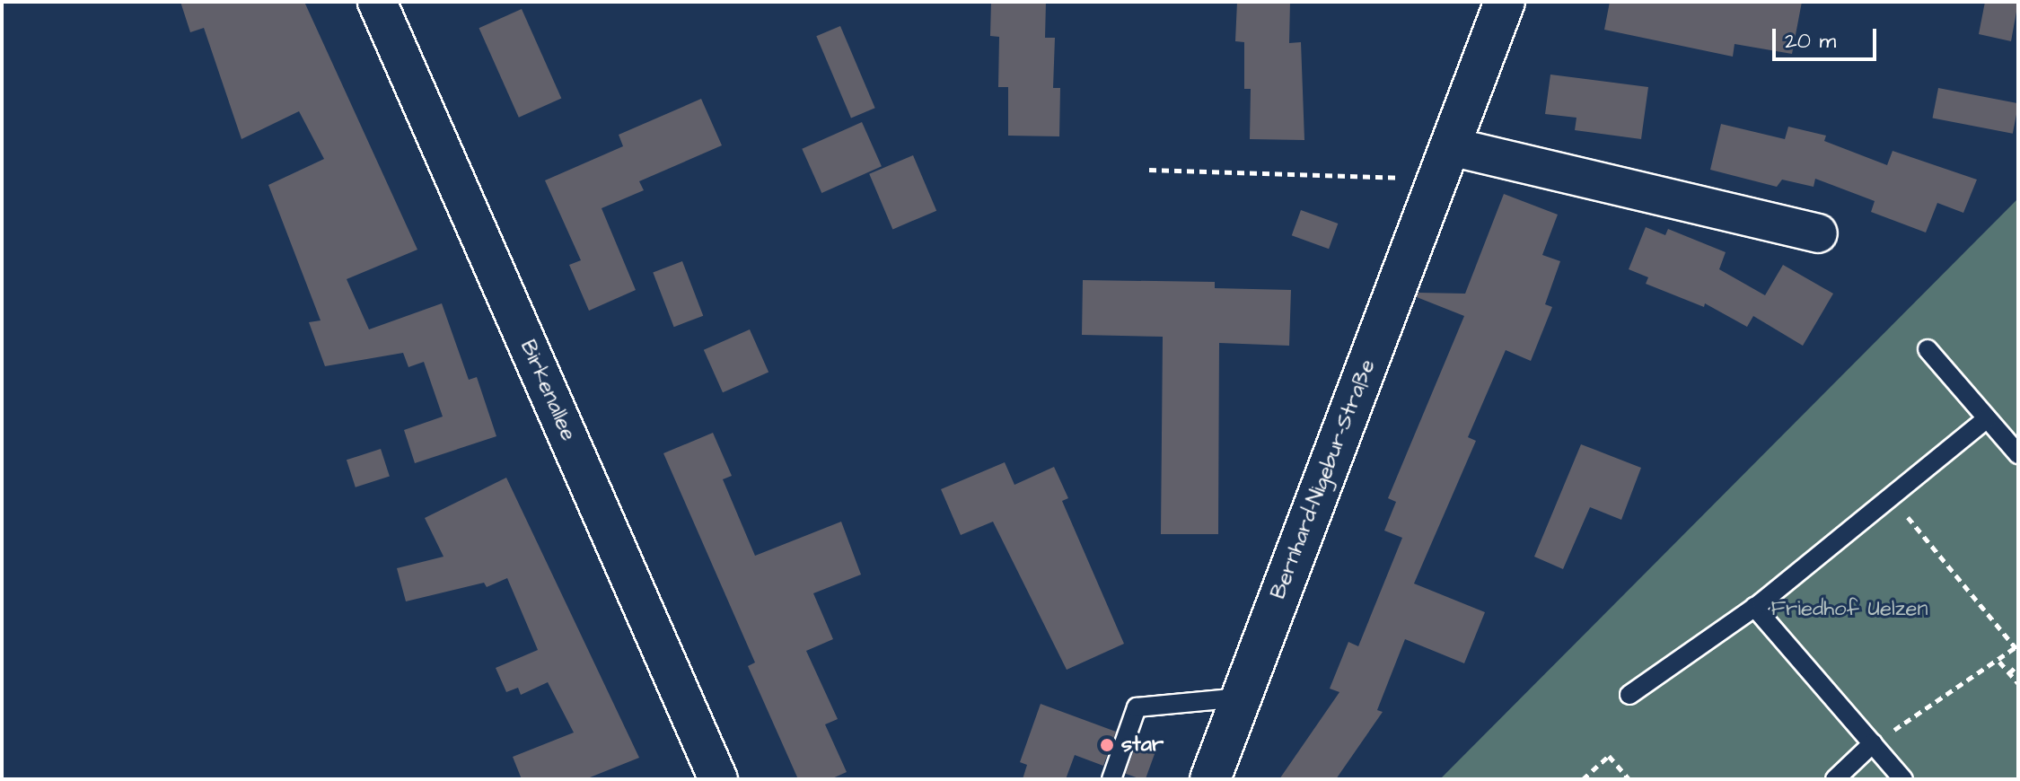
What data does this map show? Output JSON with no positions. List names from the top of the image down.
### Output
{
  "streets": {
    "main road": ["Bernhard-Nigebur-Straße"],
    "street": ["Birkenallee"]
  },
  "parks": ["Friedhof Uelzen"],
  "places": ["star"],
  "scale_bar": "20 m"
}
